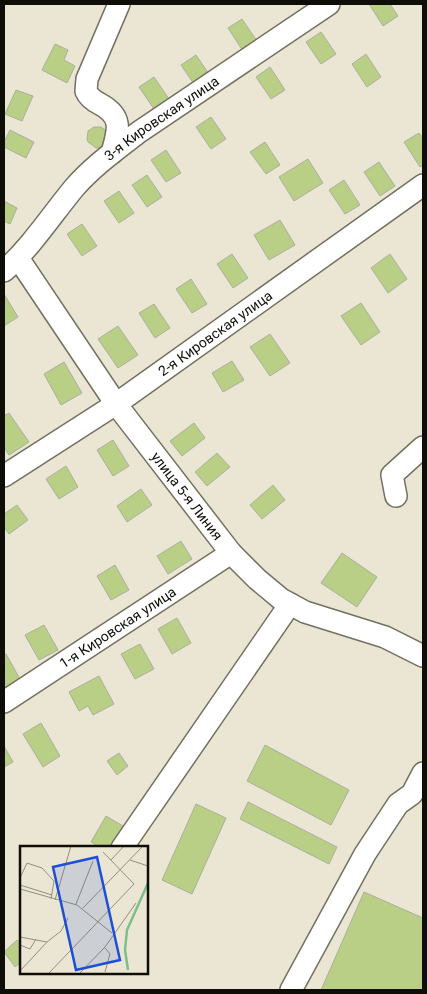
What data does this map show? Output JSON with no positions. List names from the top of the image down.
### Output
{
  "streets": {
    "street": [
      "3-я Кировская улица",
      "2-я Кировская улица",
      "улица 5-я Линия",
      "1-я Кировская улица"
    ]
  },
  "crossings": [
    ["3-я Кировская улица", "улица 5-я Линия"],
    ["2-я Кировская улица", "улица 5-я Линия"],
    ["улица 5-я Линия", "1-я Кировская улица"]
  ]
}
